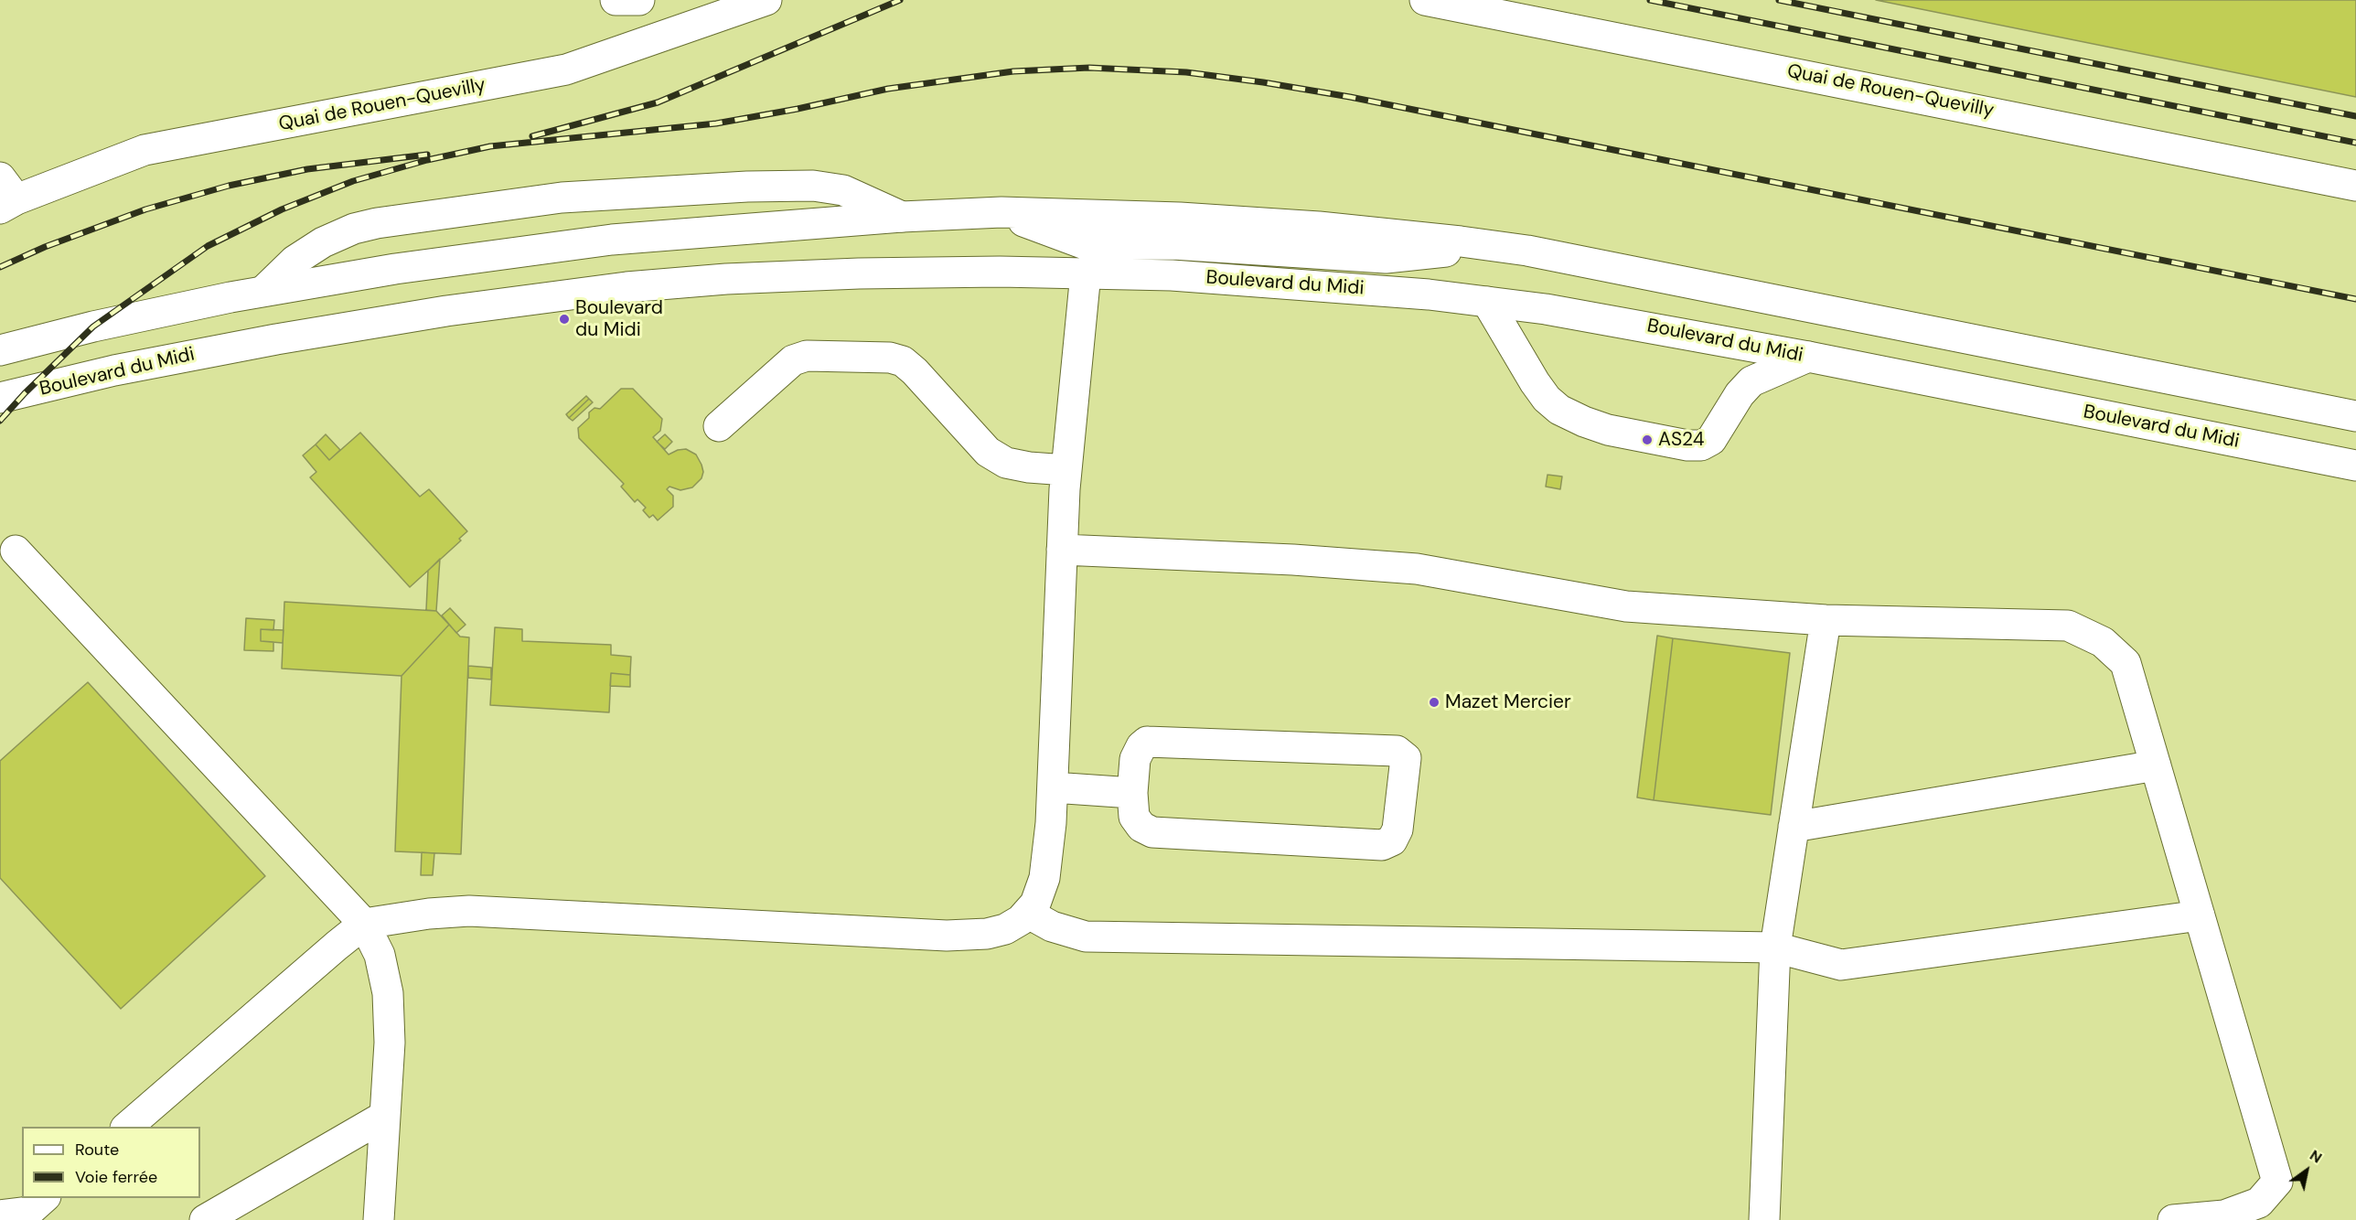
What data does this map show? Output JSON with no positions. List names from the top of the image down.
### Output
{
  "streets": {
    "main road": ["Quai de Rouen-Quevilly", "Boulevard du Midi"]
  },
  "places": ["Boulevard du Midi", "AS24", "Mazet Mercier"],
  "legend": ["Route", "Voie ferrée"],
  "north": "top right"
}
